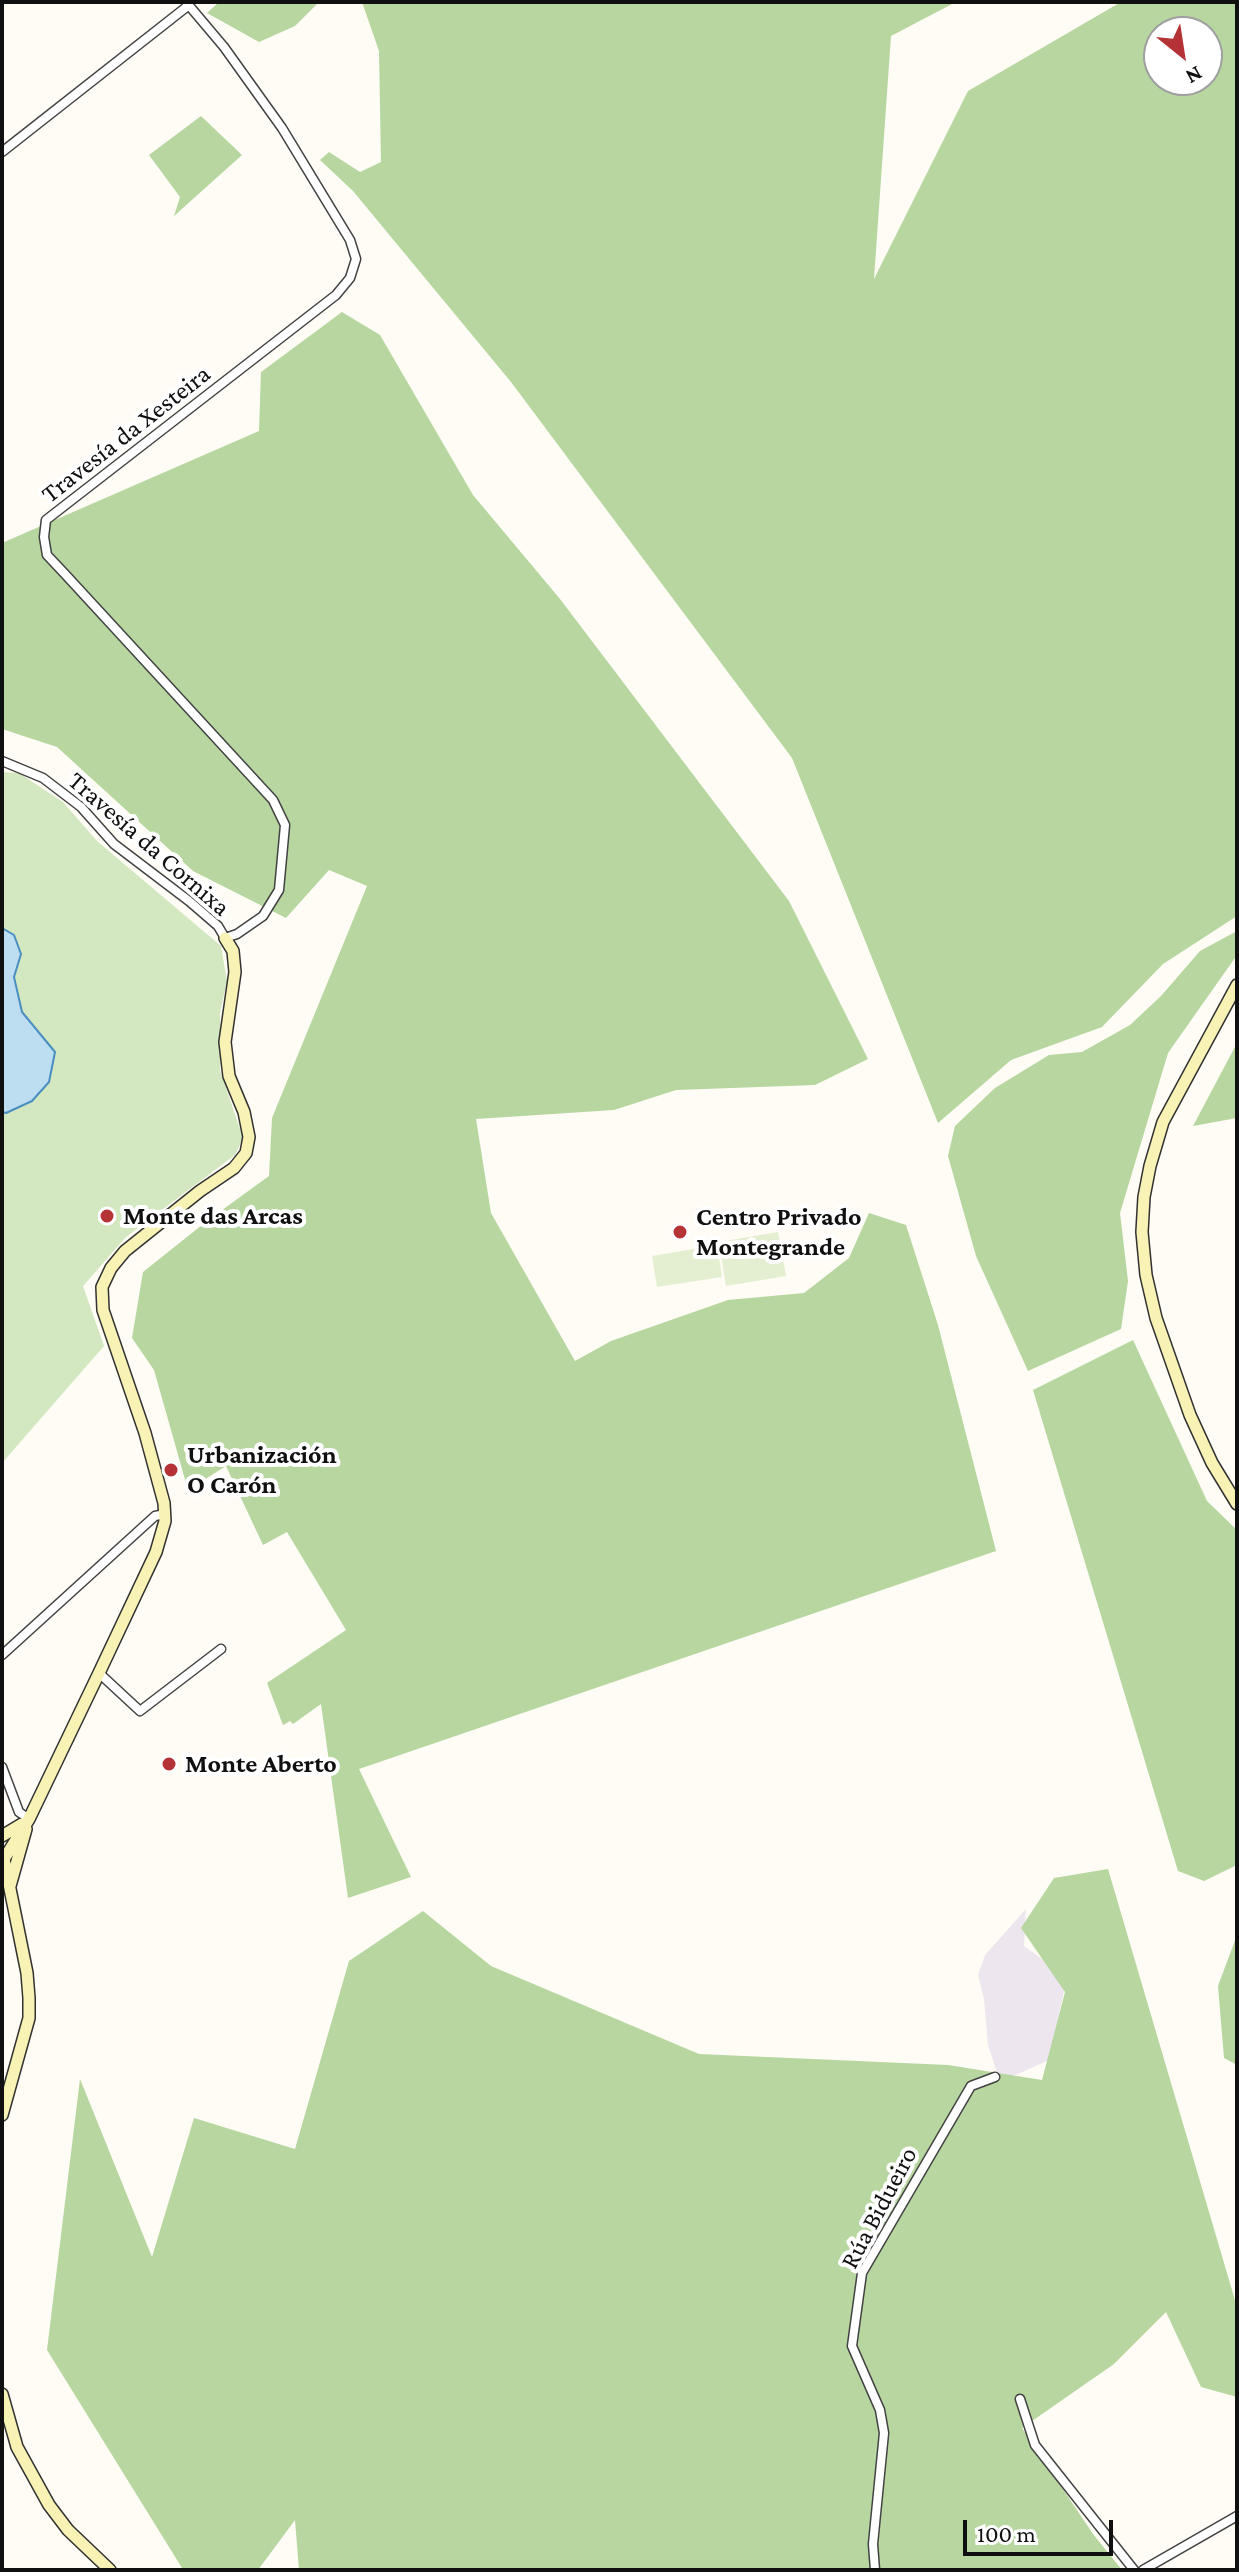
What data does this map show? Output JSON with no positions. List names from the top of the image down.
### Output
{
  "streets": {
    "street": ["Travesía da Xesteira", "Travesía da Cornixa", "Rúa Bidueiro"]
  },
  "crossings": [
    ["Travesía da Xesteira", "Travesía da Cornixa"]
  ],
  "places": [
    "Monte das Arcas",
    "Centro Privado Montegrande",
    "Urbanización O Carón",
    "Monte Aberto"
  ],
  "scale_bar": "100 m",
  "north": "bottom right"
}
